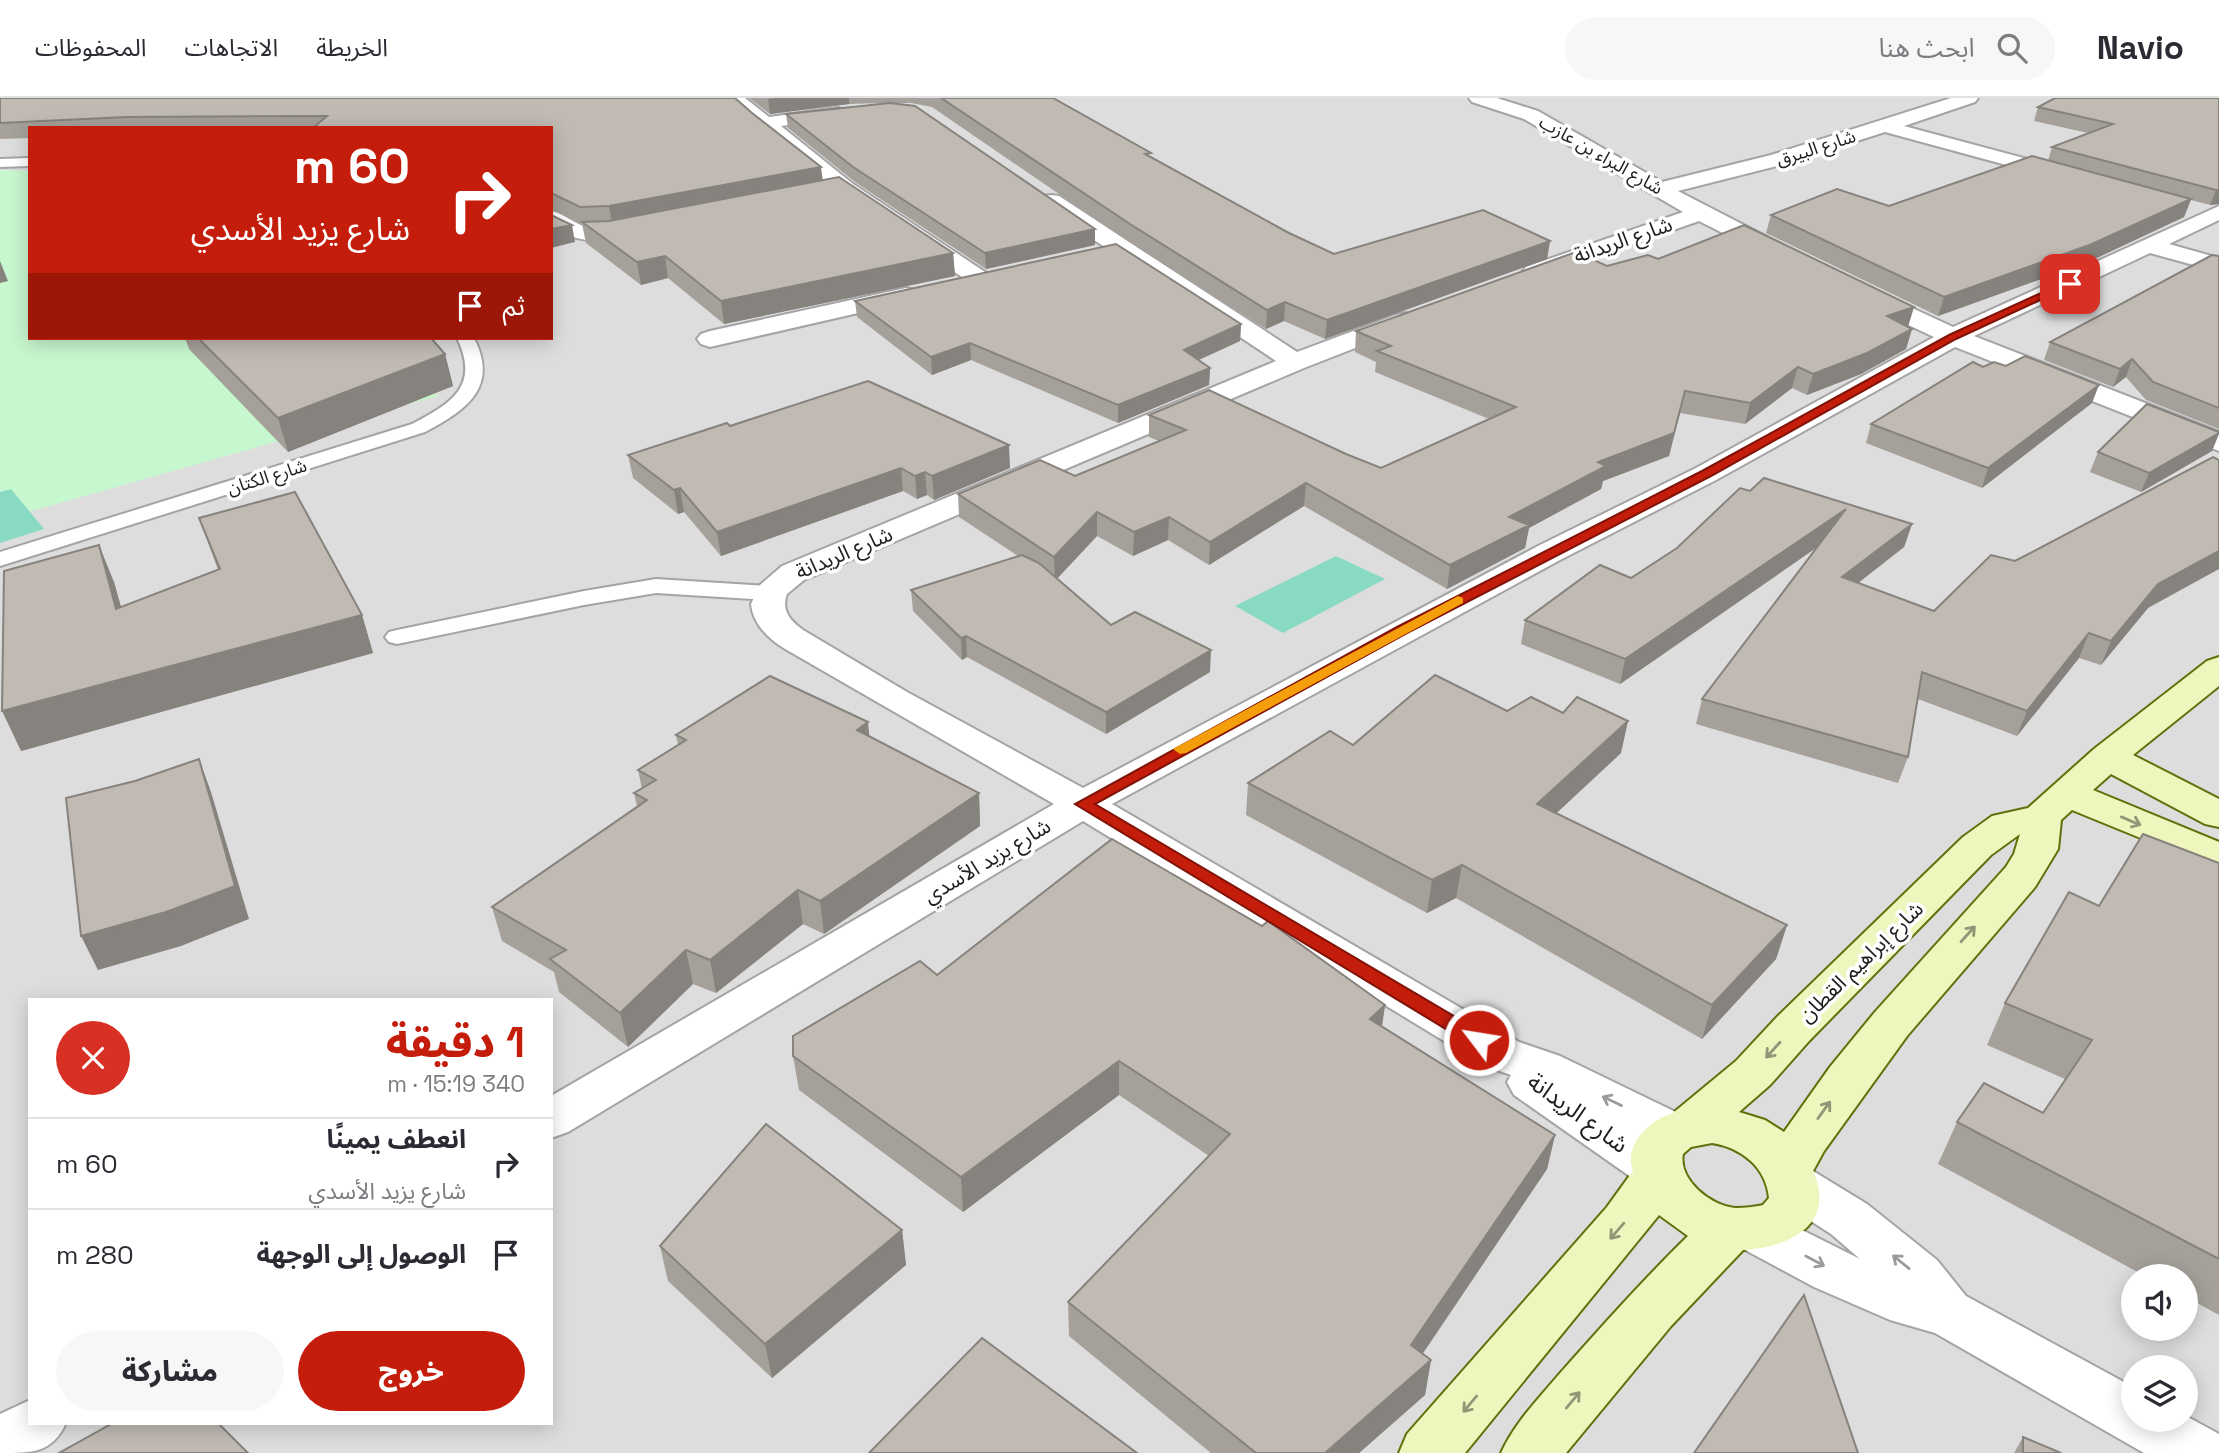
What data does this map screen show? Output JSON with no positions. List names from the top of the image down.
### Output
{
  "streets": {
    "street": [
      "شارع البيرق",
      "شارع البراء بن عازب",
      "شارع الريدانة",
      "شارع يزيد الأسدي",
      "شارع إبراهيم القطان"
    ],
    "lane": ["شارع الكتان"]
  },
  "crossings": [
    ["شارع البيرق", "شارع البراء بن عازب"],
    ["شارع البراء بن عازب", "شارع الريدانة"],
    ["شارع الريدانة", "شارع يزيد الأسدي"],
    ["شارع الريدانة", "شارع إبراهيم القطان"]
  ],
  "page": {
    "header": "Navio",
    "search": "ابحث هنا",
    "nav": ["الخريطة", "الاتجاهات", "المحفوظات"],
    "turn": ["60 m", "شارع يزيد الأسدي"],
    "then": "ثم",
    "heading": ["1 دقيقة", "340 m · 15:19"],
    "list": [
      {
        "name": "انعطف يمينًا",
        "note": "شارع يزيد الأسدي",
        "value": "60 m"
      },
      {
        "name": "الوصول إلى الوجهة",
        "value": "280 m"
      }
    ],
    "buttons": ["خروج", "مشاركة"]
  }
}
